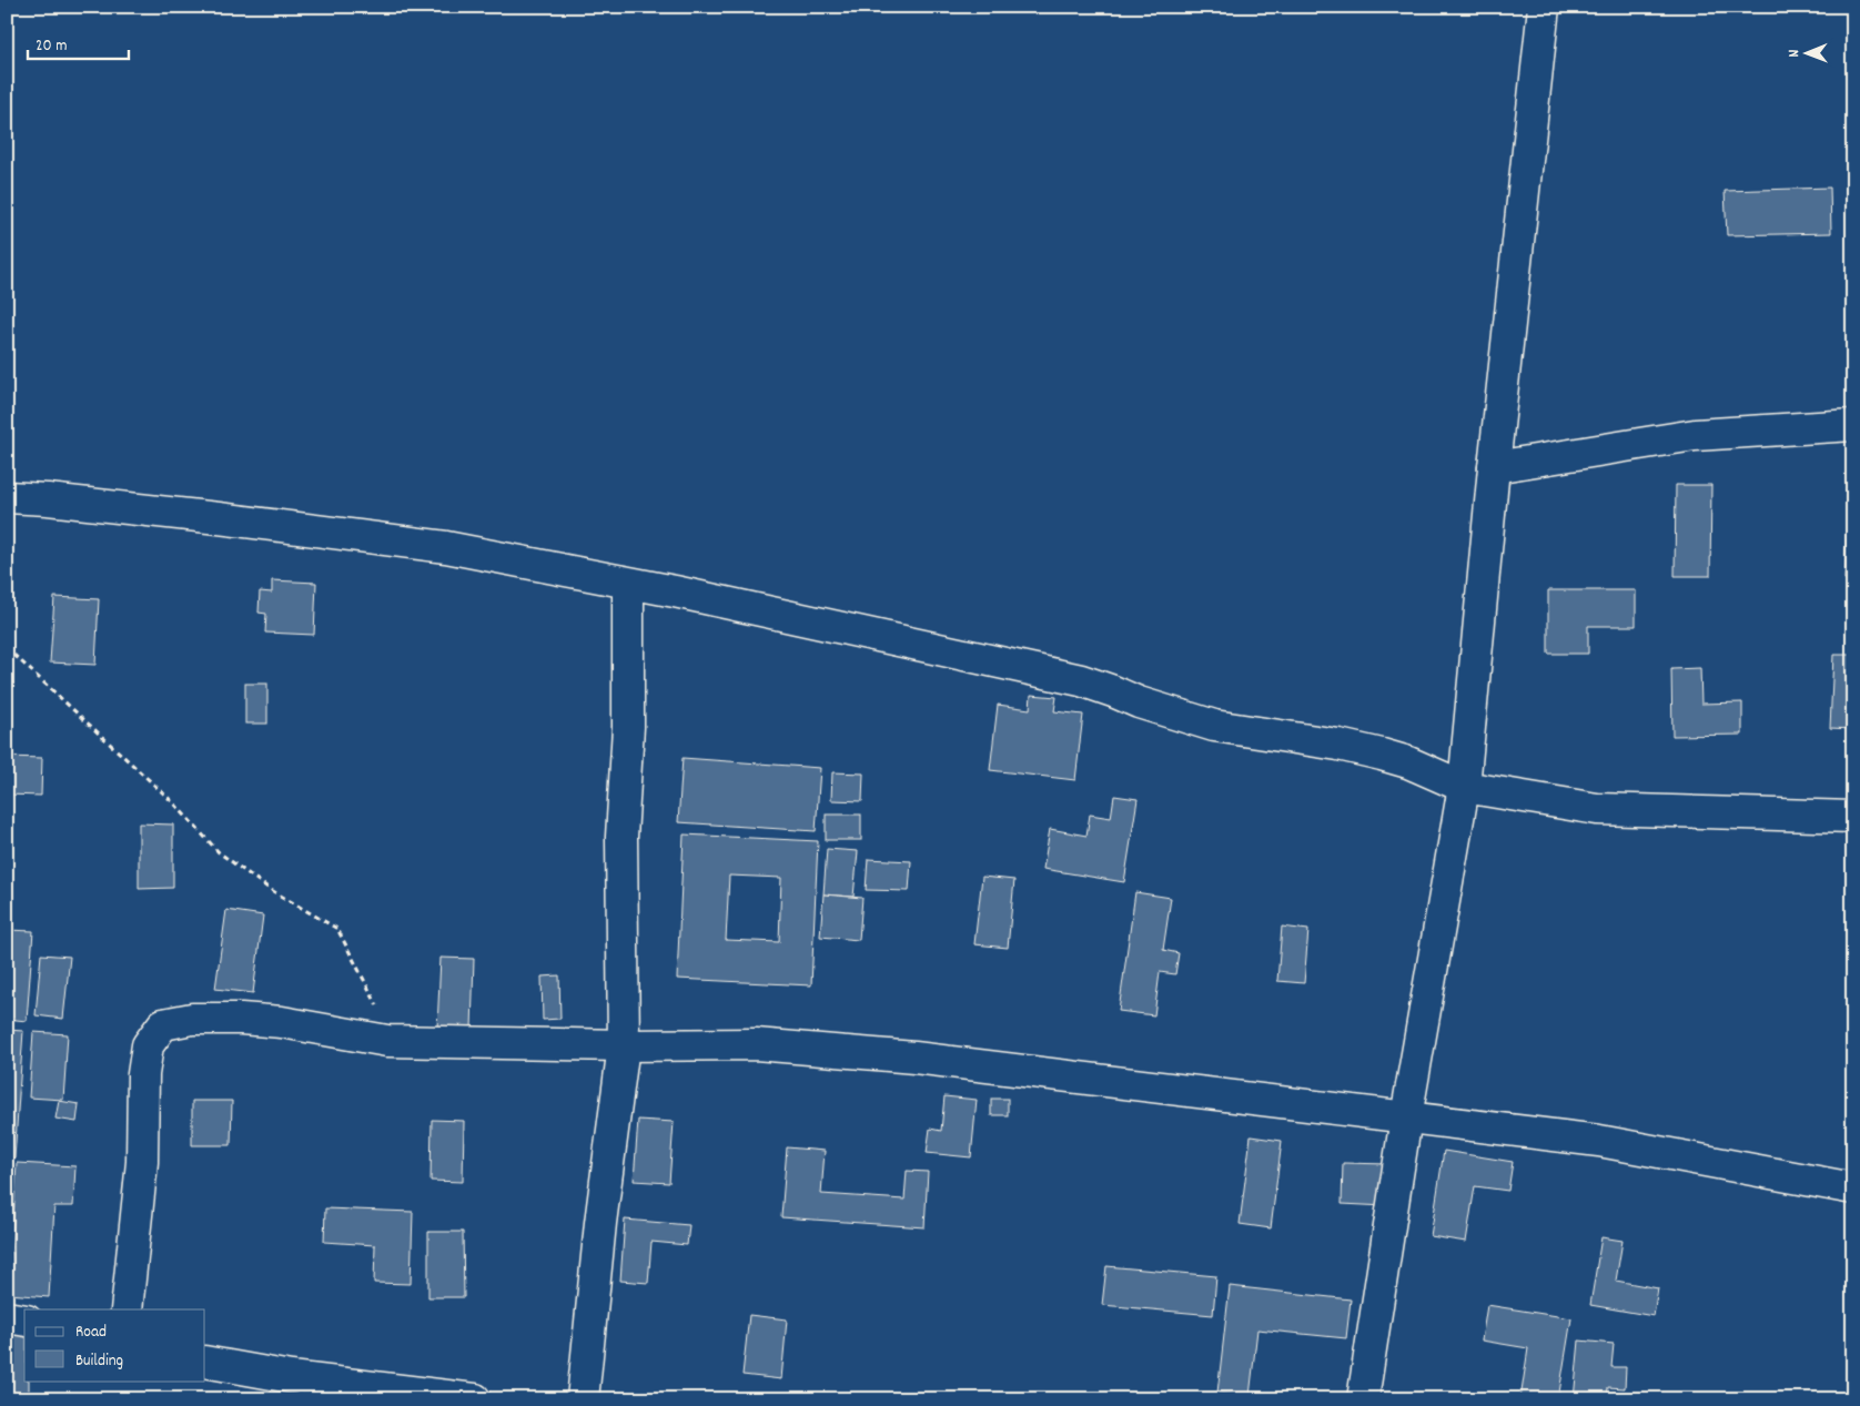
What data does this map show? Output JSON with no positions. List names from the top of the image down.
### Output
{
  "legend": ["Road", "Building"],
  "scale_bar": "20 m",
  "north": "left"
}
